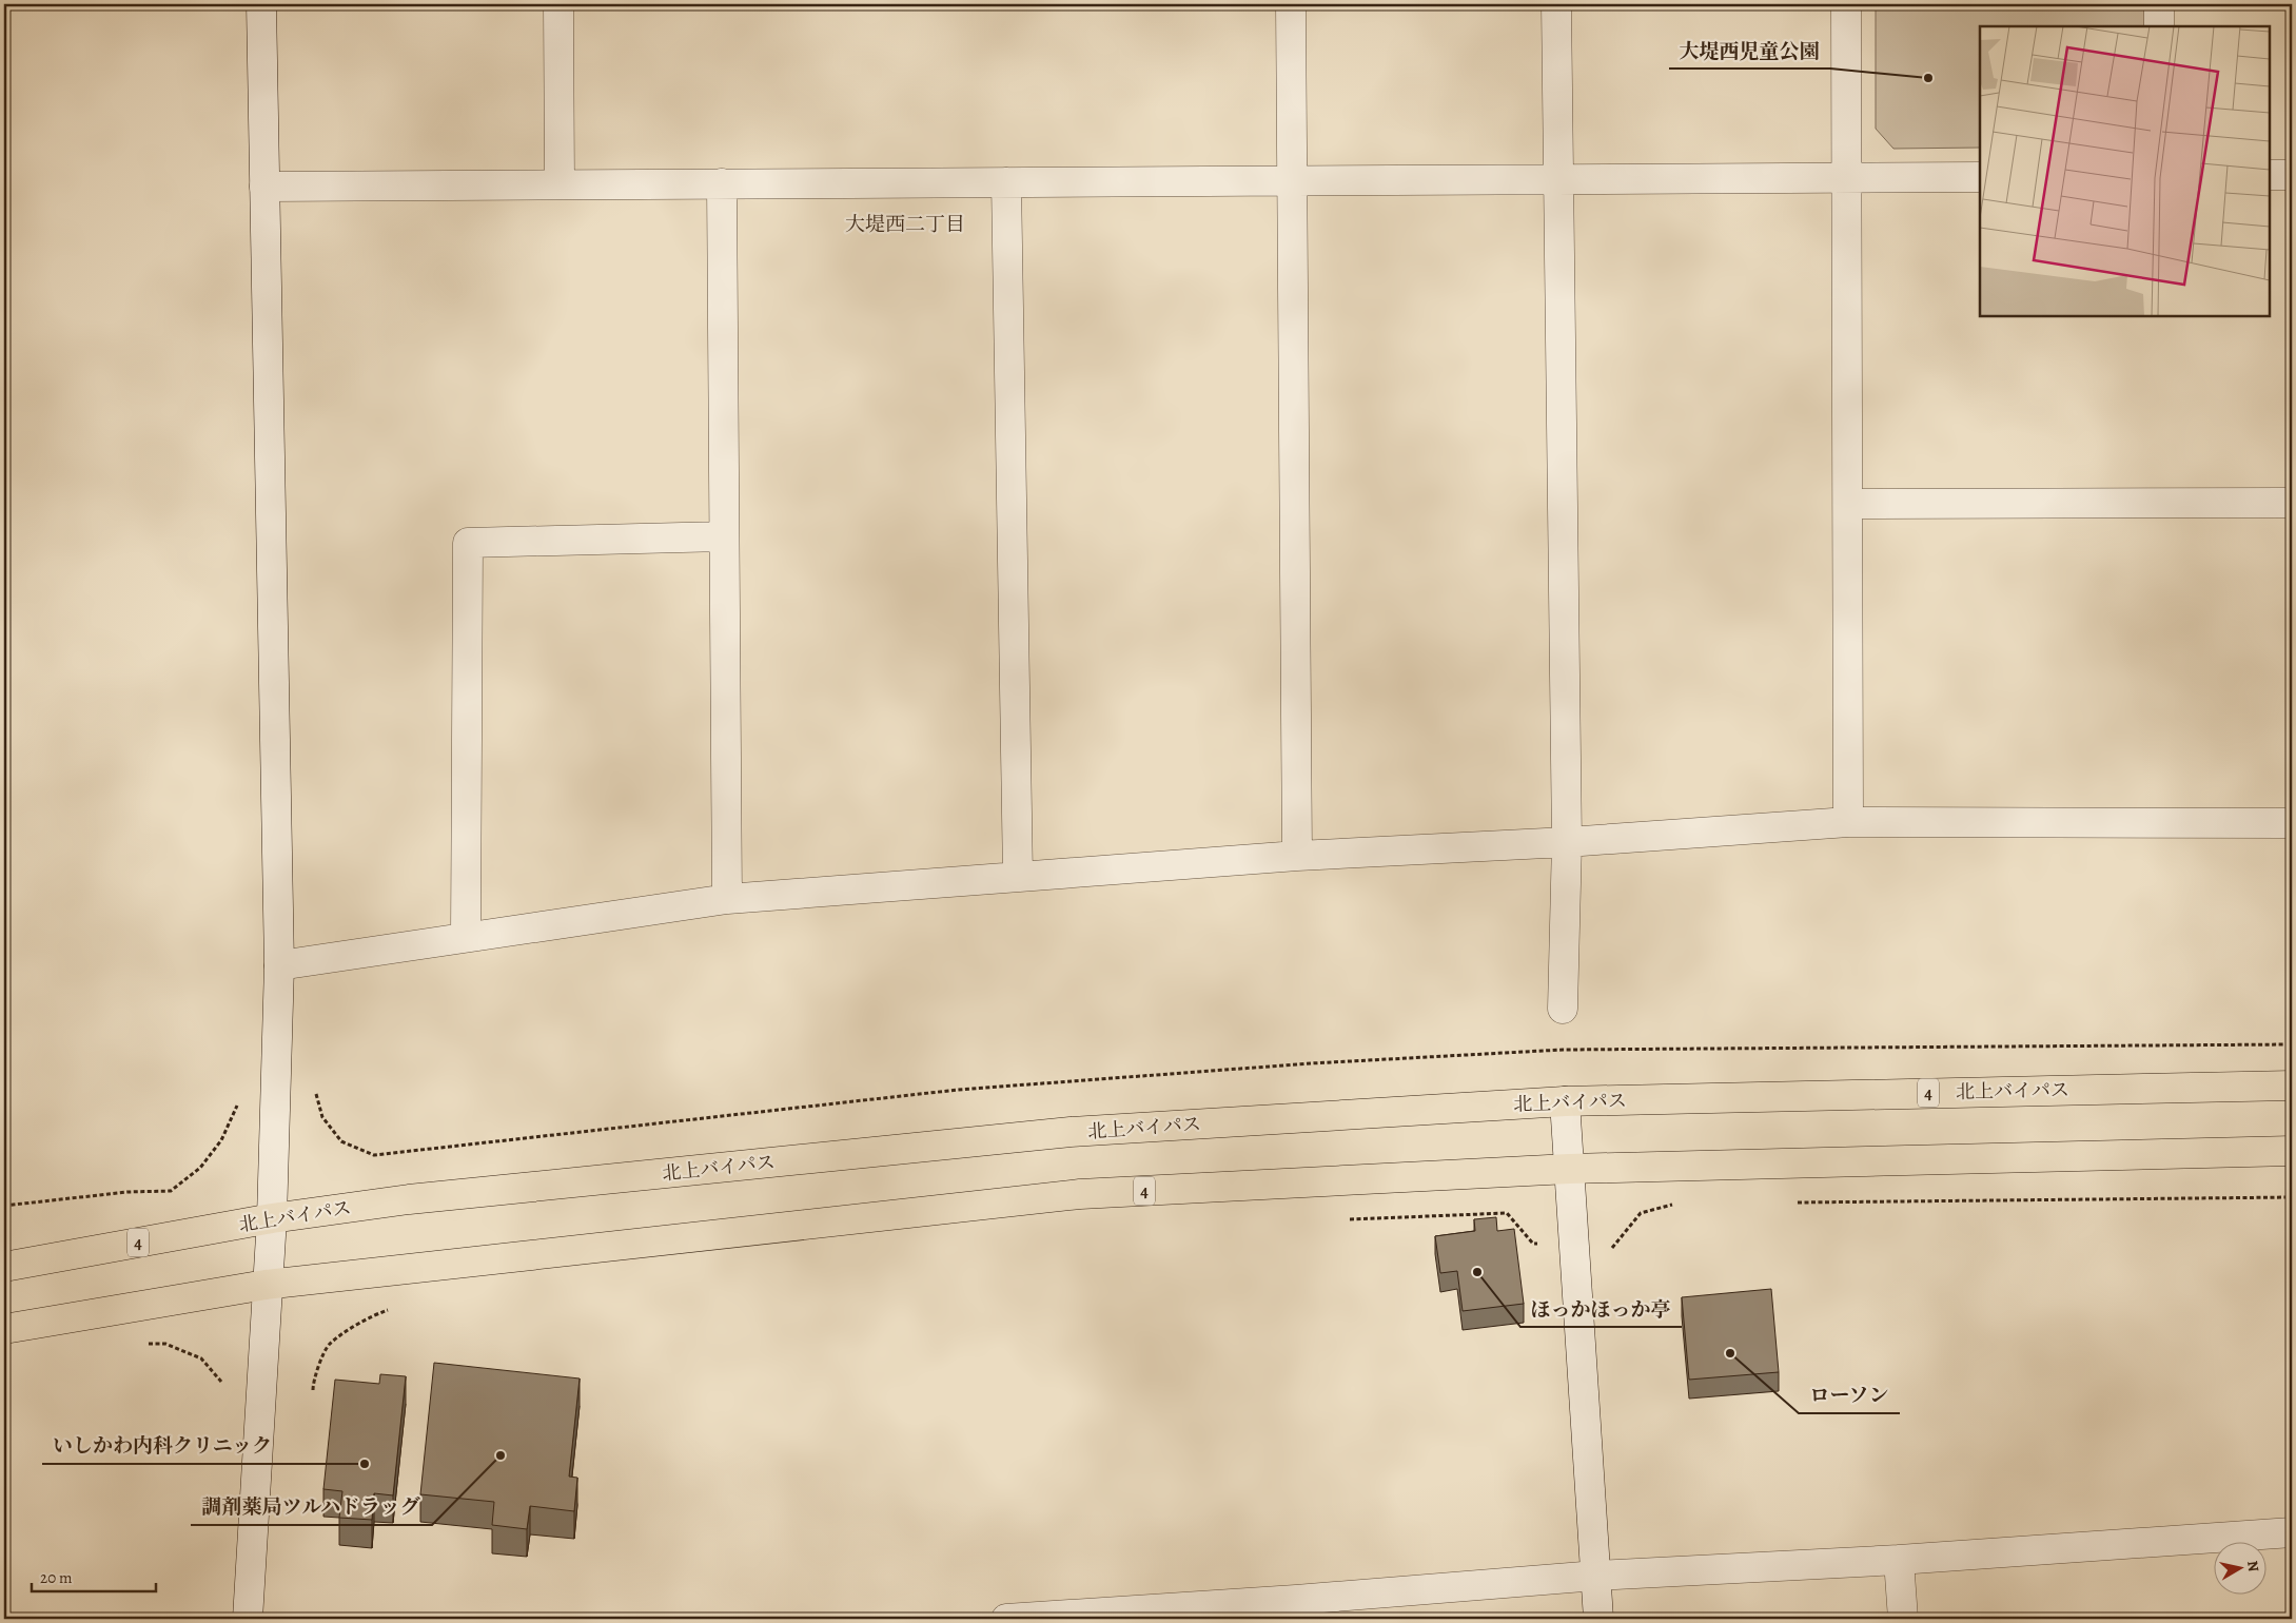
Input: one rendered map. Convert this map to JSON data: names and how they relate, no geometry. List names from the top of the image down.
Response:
{
  "streets": {
    "highway": ["北上バイパス", "4"]
  },
  "districts": ["大堤西二丁目"],
  "places": [
    "大堤西児童公園",
    "ほっかほっか亭",
    "ローソン",
    "調剤薬局ツルハドラッグ",
    "いしかわ内科クリニック"
  ],
  "scale_bar": "20 m",
  "north": "right"
}
